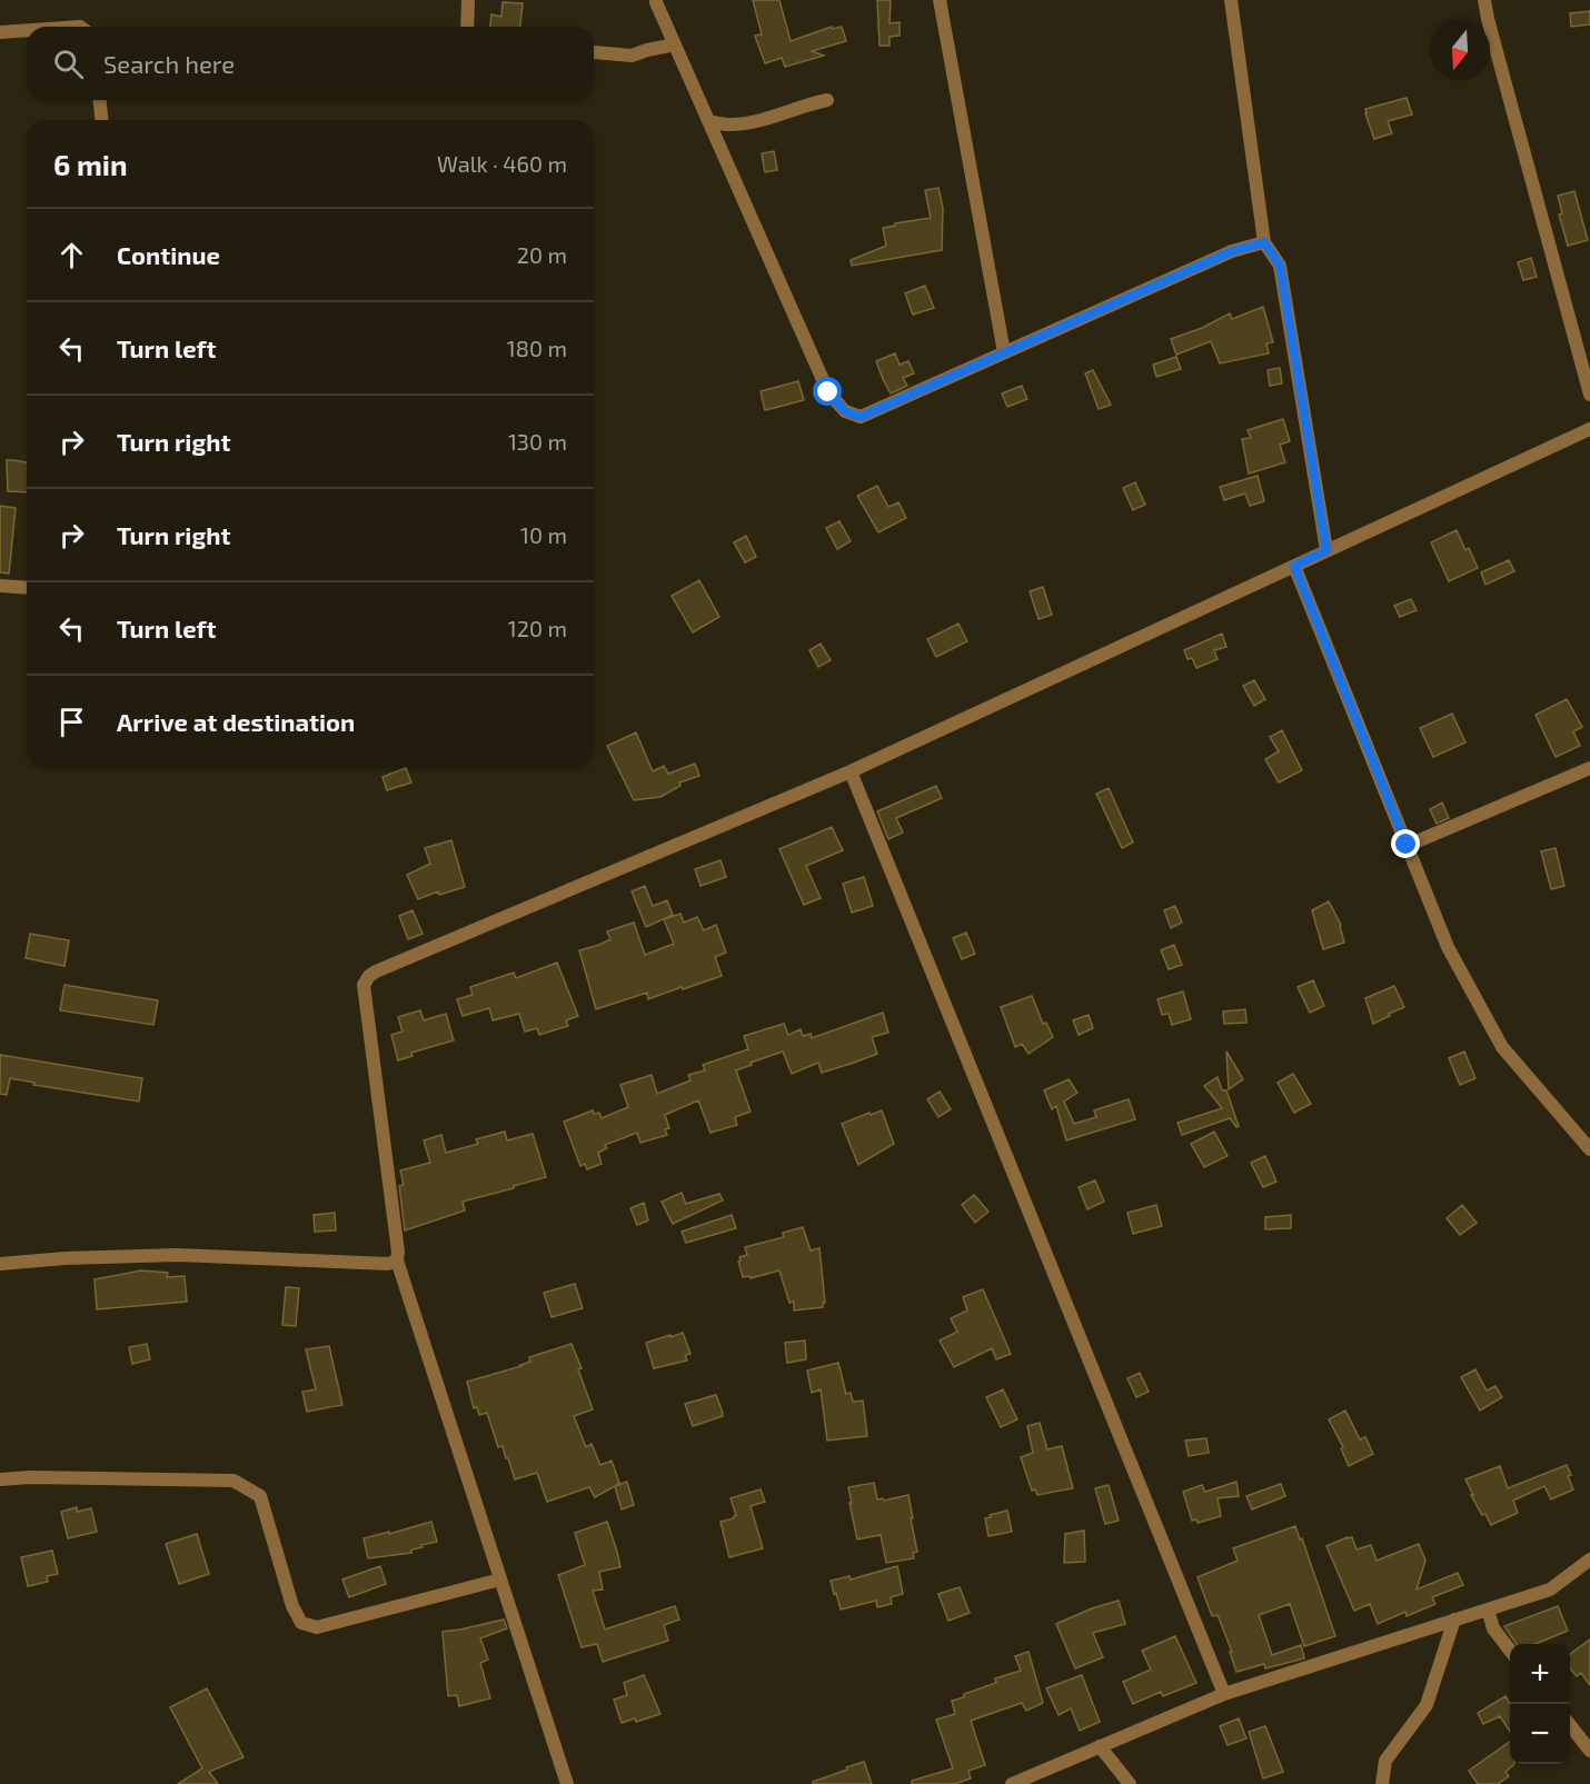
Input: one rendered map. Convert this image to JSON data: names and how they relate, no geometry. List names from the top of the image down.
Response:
{
  "north": "bottom",
  "page": {
    "search": "Search here",
    "heading": ["6 min", "Walk · 460 m"],
    "list": [
      ["Continue", "20 m"],
      ["Turn left", "180 m"],
      ["Turn right", "130 m"],
      ["Turn right", "10 m"],
      ["Turn left", "120 m"],
      "Arrive at destination"
    ],
    "map_buttons": ["+", "−"]
  }
}
